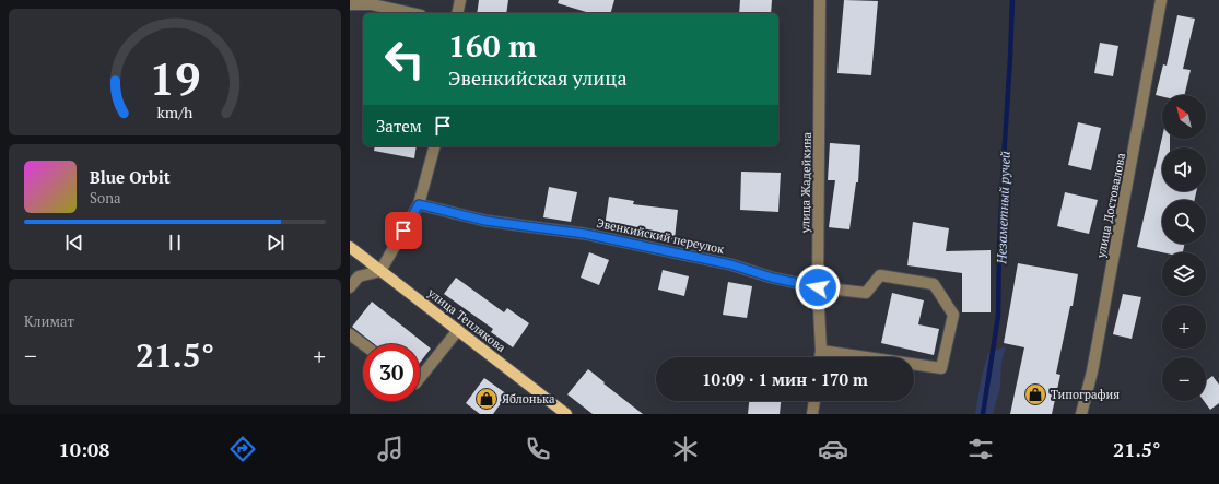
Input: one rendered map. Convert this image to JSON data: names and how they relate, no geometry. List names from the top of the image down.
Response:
{
  "streets": {
    "main road": ["улица Теплякова"],
    "street": ["улица Жадейкина", "улица Достовалова", "Эвенкийский переулок"]
  },
  "crossings": [
    ["улица Жадейкина", "Эвенкийский переулок"]
  ],
  "water": ["Незаметный ручей"],
  "places": {
    "shop": ["Типография", "Яблонька"]
  },
  "north": "top left",
  "page": {
    "turn": ["160 m", "Эвенкийская улица"],
    "map_buttons": ["+", "−"],
    "then": "Затем",
    "song": ["Blue Orbit", "Sona"],
    "tile": "Климат",
    "heat": ["−", "21.5°", "+"],
    "limit": "30",
    "trip": "10:09 · 1 мин · 170 m",
    "tabs": ["10:08", "21.5°"],
    "gauge": ["19", "km/h"]
  }
}
